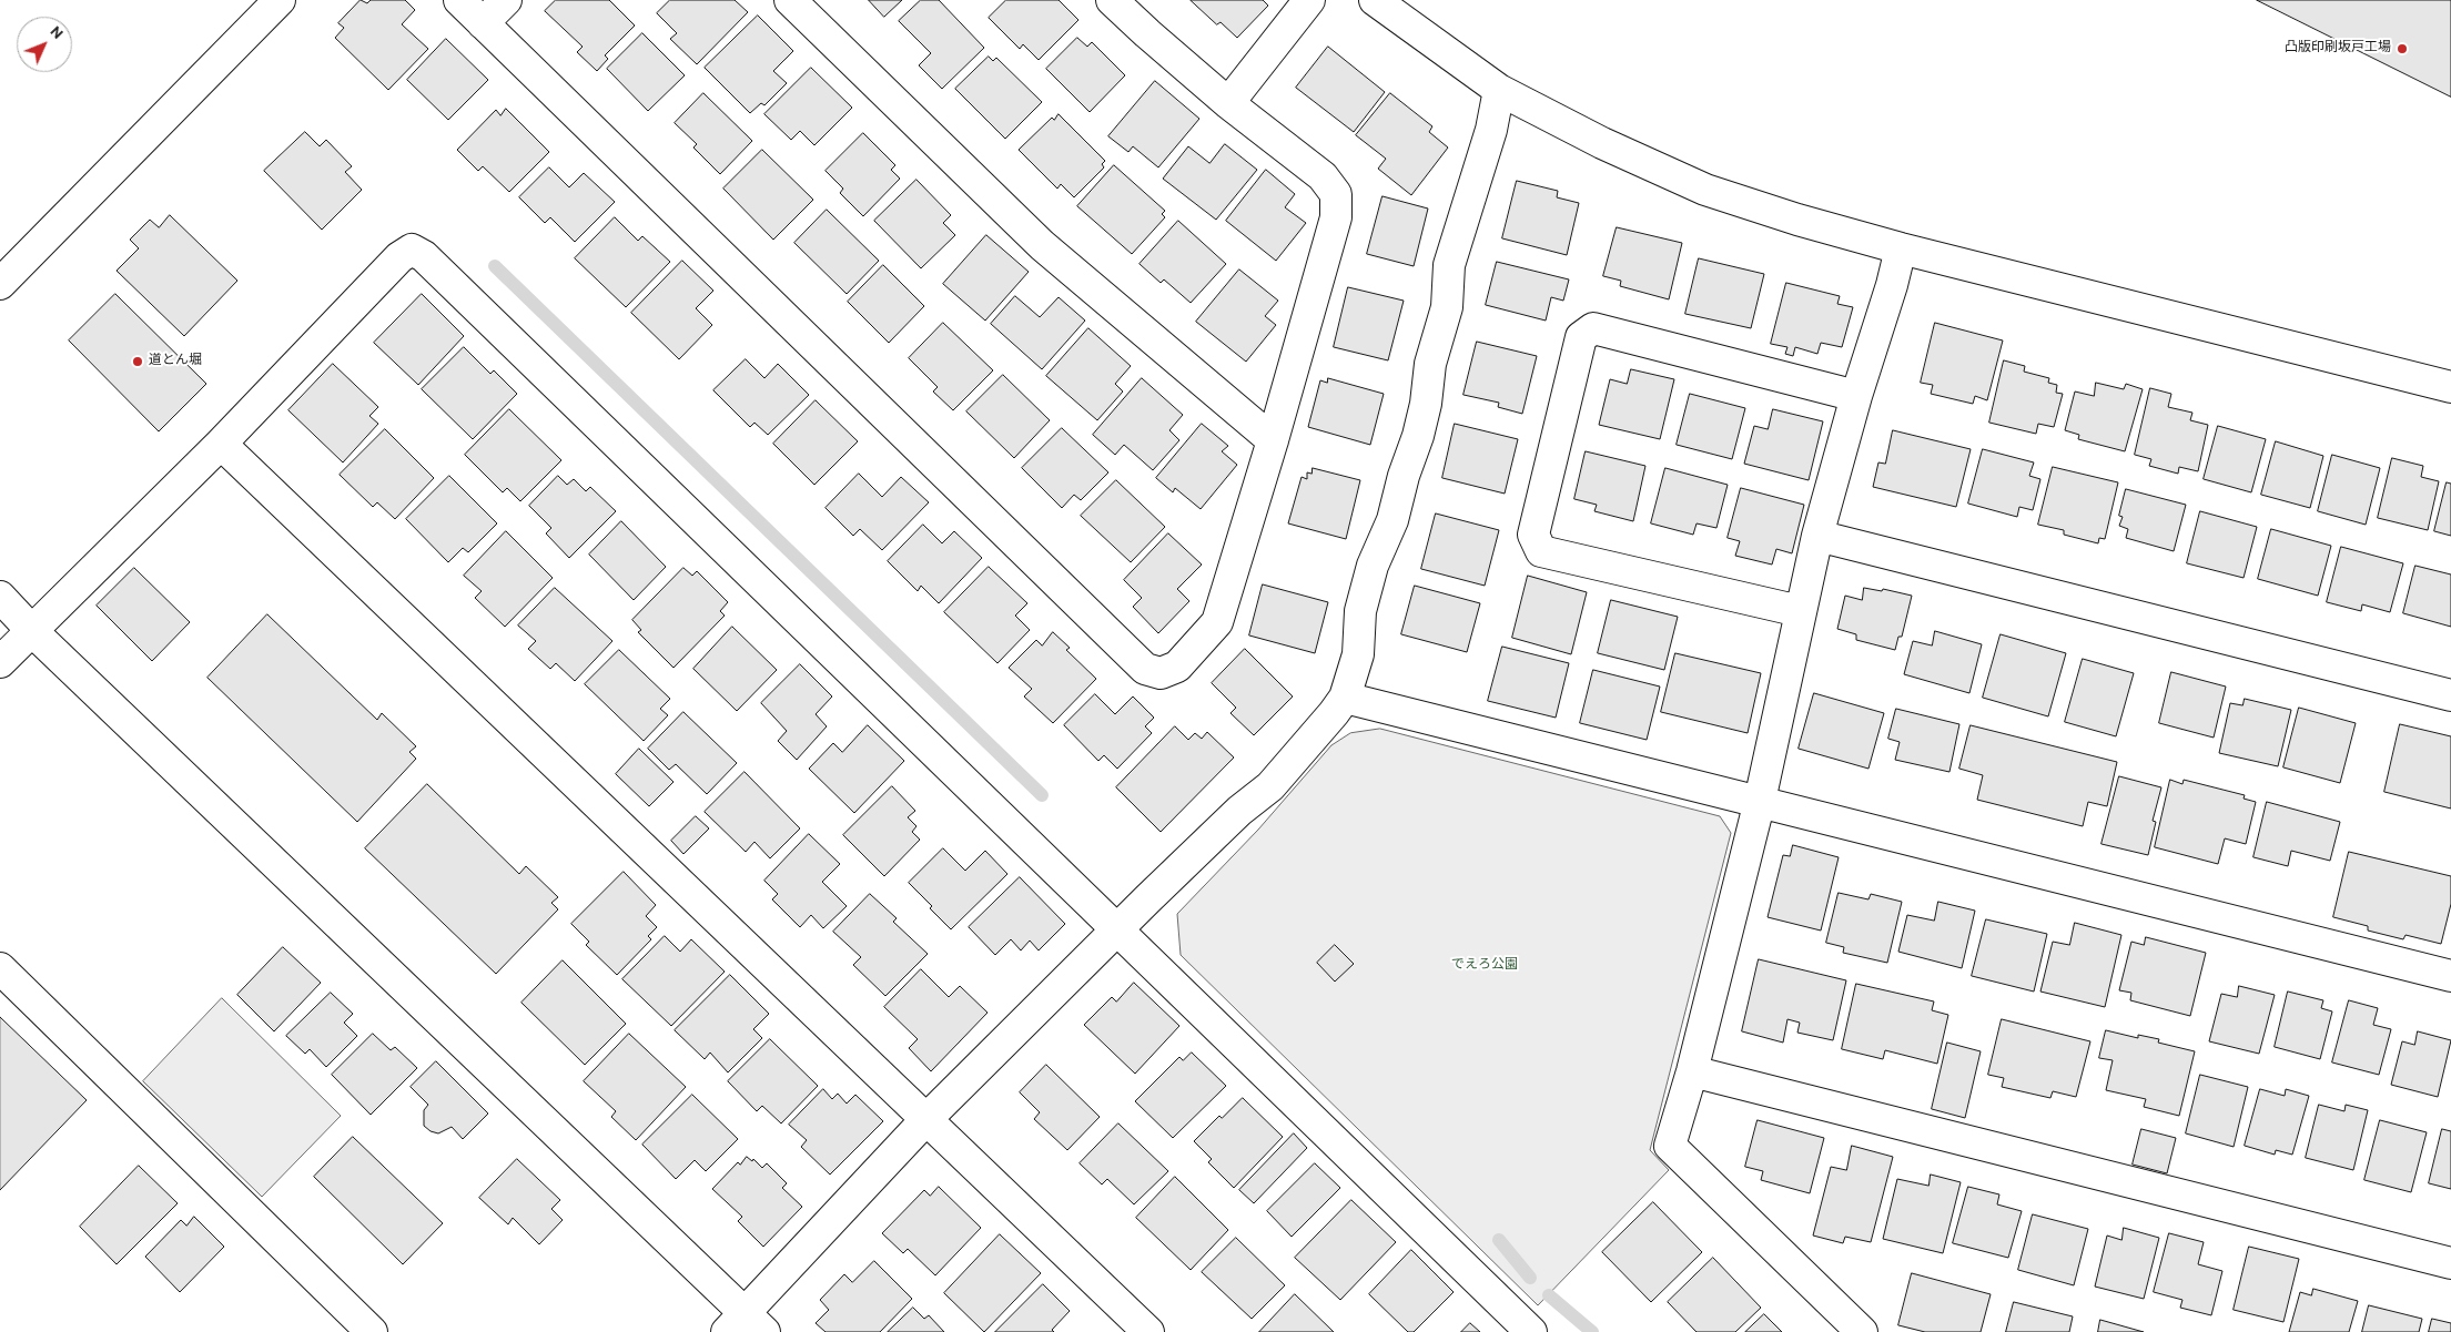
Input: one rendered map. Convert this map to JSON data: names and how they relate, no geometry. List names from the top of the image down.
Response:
{
  "parks": ["でえろ公園"],
  "places": ["凸版印刷坂戸工場", "道とん堀"],
  "north": "top right"
}
